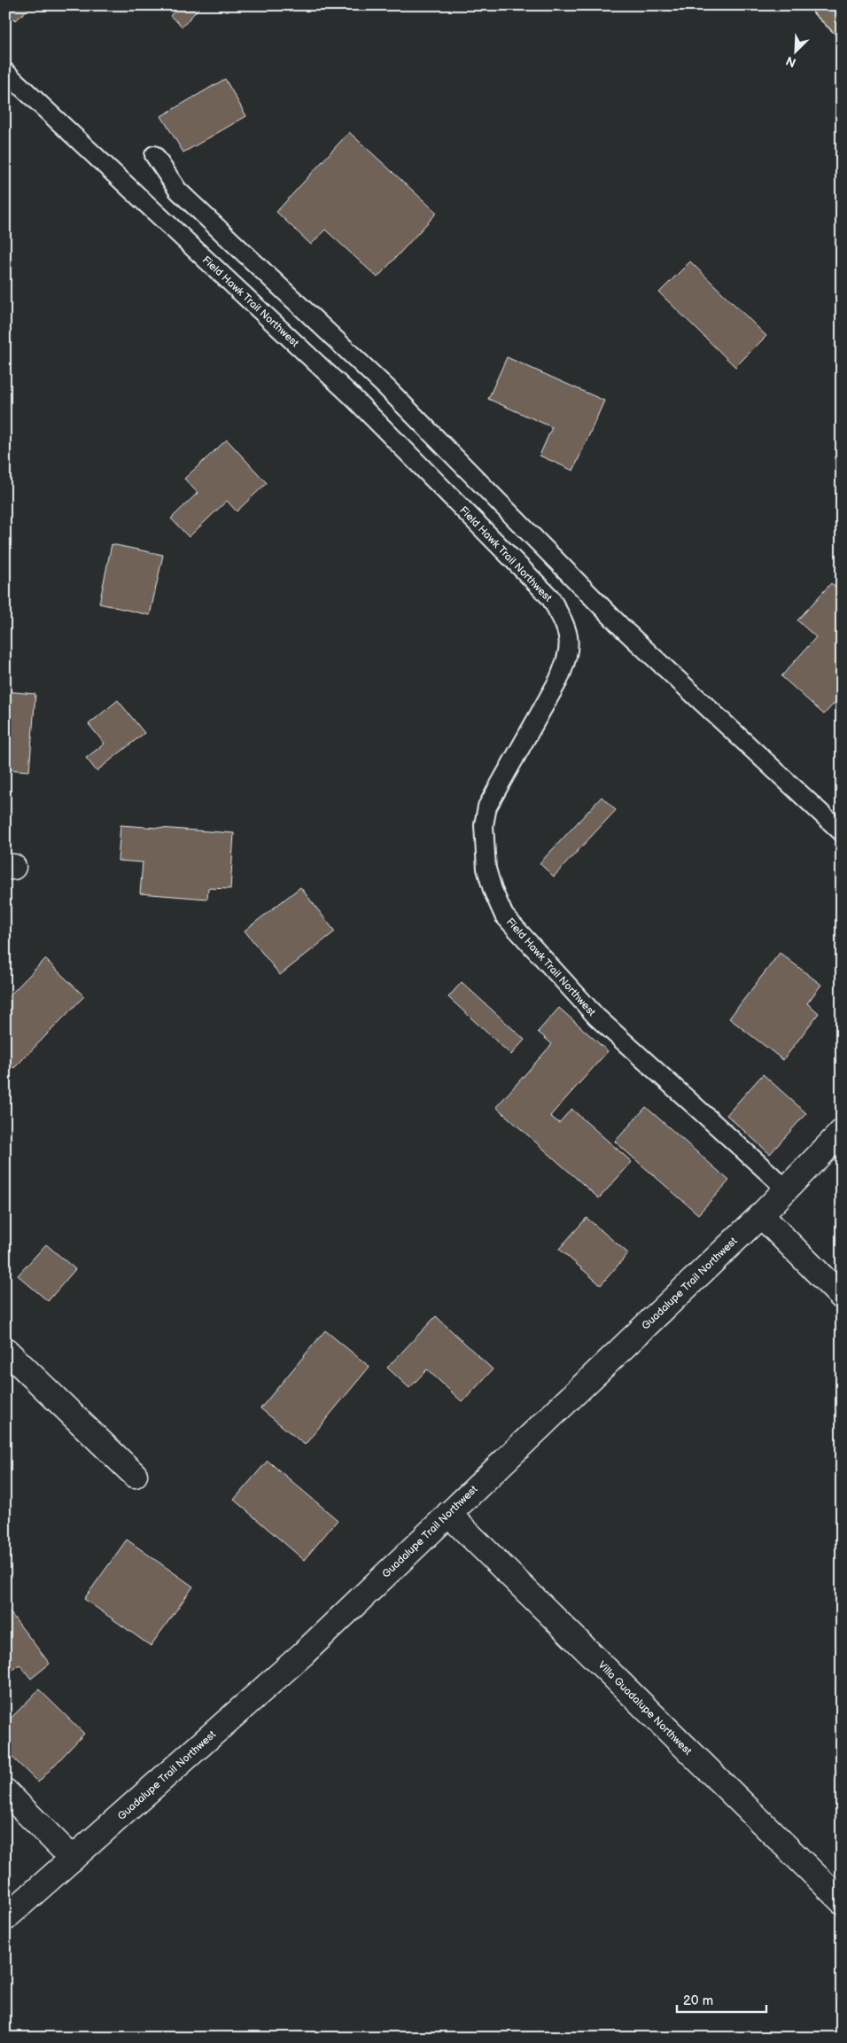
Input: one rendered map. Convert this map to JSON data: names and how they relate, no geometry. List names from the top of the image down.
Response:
{
  "streets": {
    "street": ["Guadalupe Trail Northwest", "Villa Guadalupe Northwest"],
    "lane": ["Field Hawk Trail Northwest"]
  },
  "crossings": [
    ["Field Hawk Trail Northwest", "Guadalupe Trail Northwest"],
    ["Guadalupe Trail Northwest", "Villa Guadalupe Northwest"]
  ],
  "scale_bar": "20 m",
  "north": "bottom left"
}
